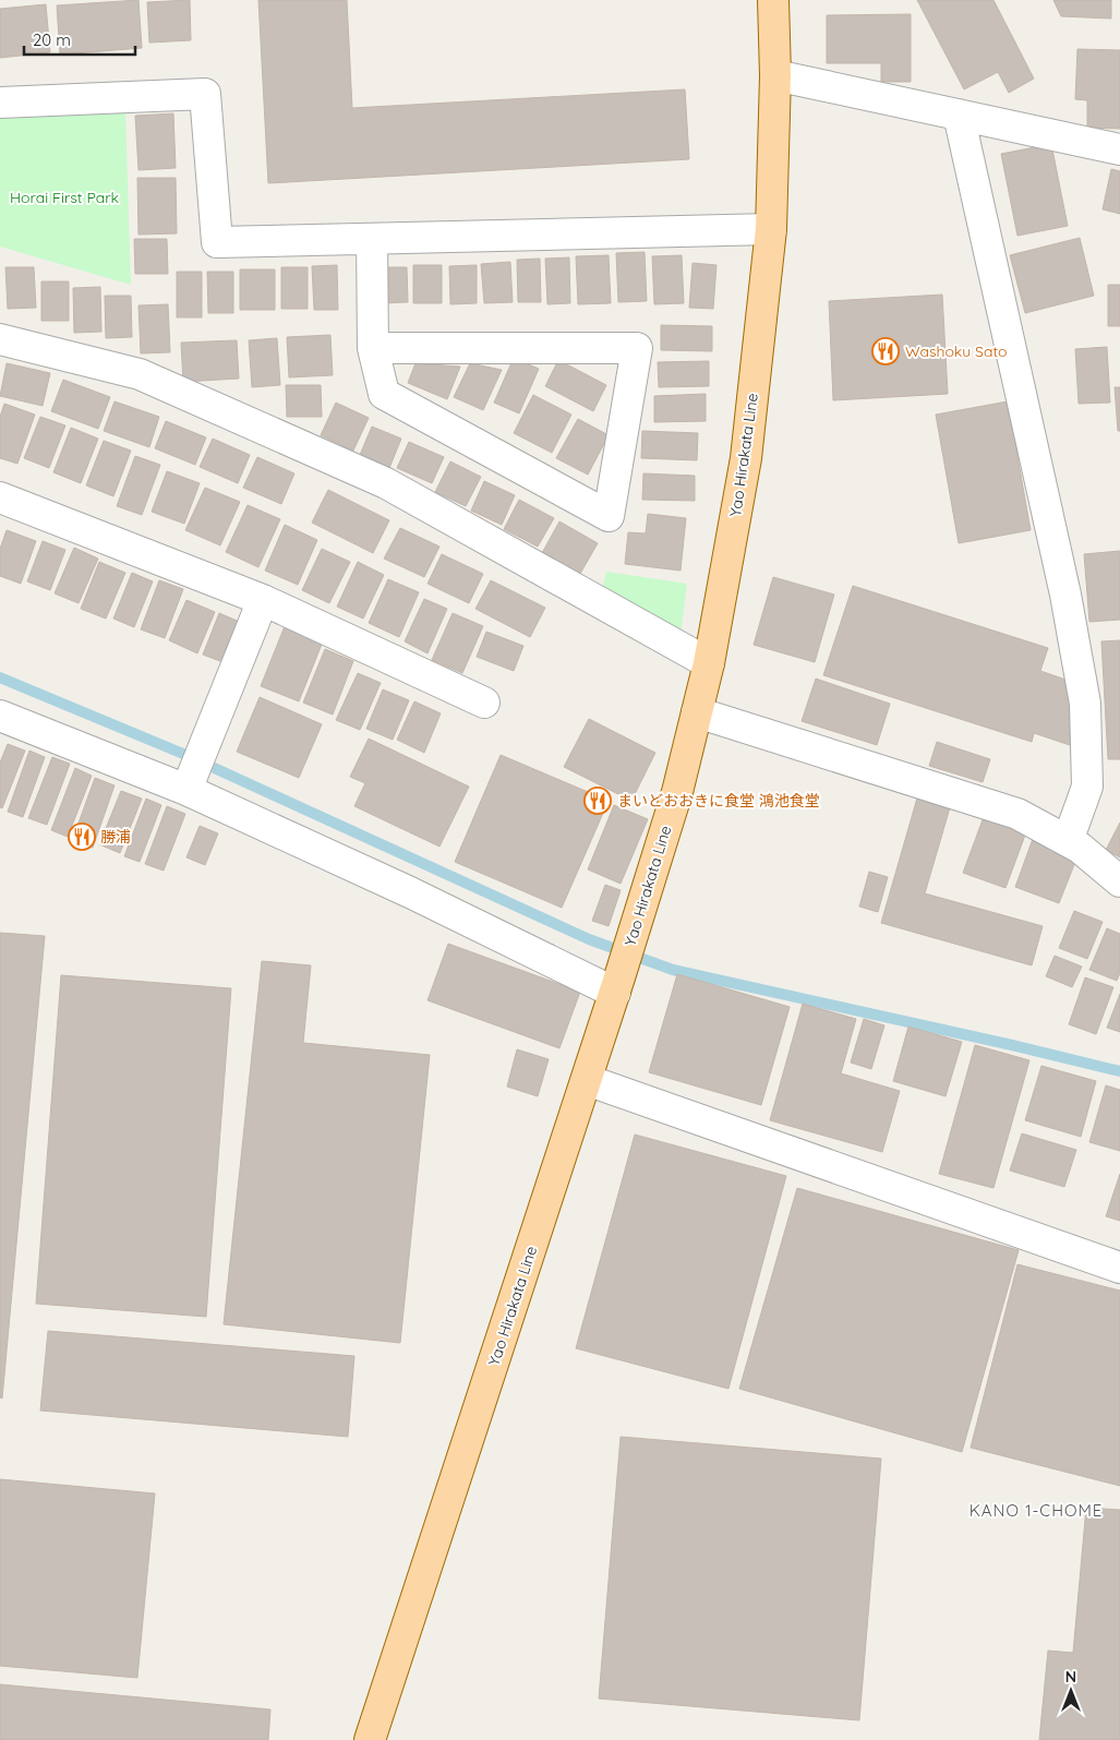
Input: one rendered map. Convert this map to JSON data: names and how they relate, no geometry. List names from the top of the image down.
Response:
{
  "streets": {
    "main road": ["Yao Hirakata Line"]
  },
  "districts": ["KANO 1-CHOME"],
  "parks": ["Horai First Park"],
  "places": {
    "restaurant": ["Washoku Sato", "まいどおおきに食堂 鴻池食堂", "勝浦"]
  },
  "scale_bar": "20 m",
  "north": "top"
}
